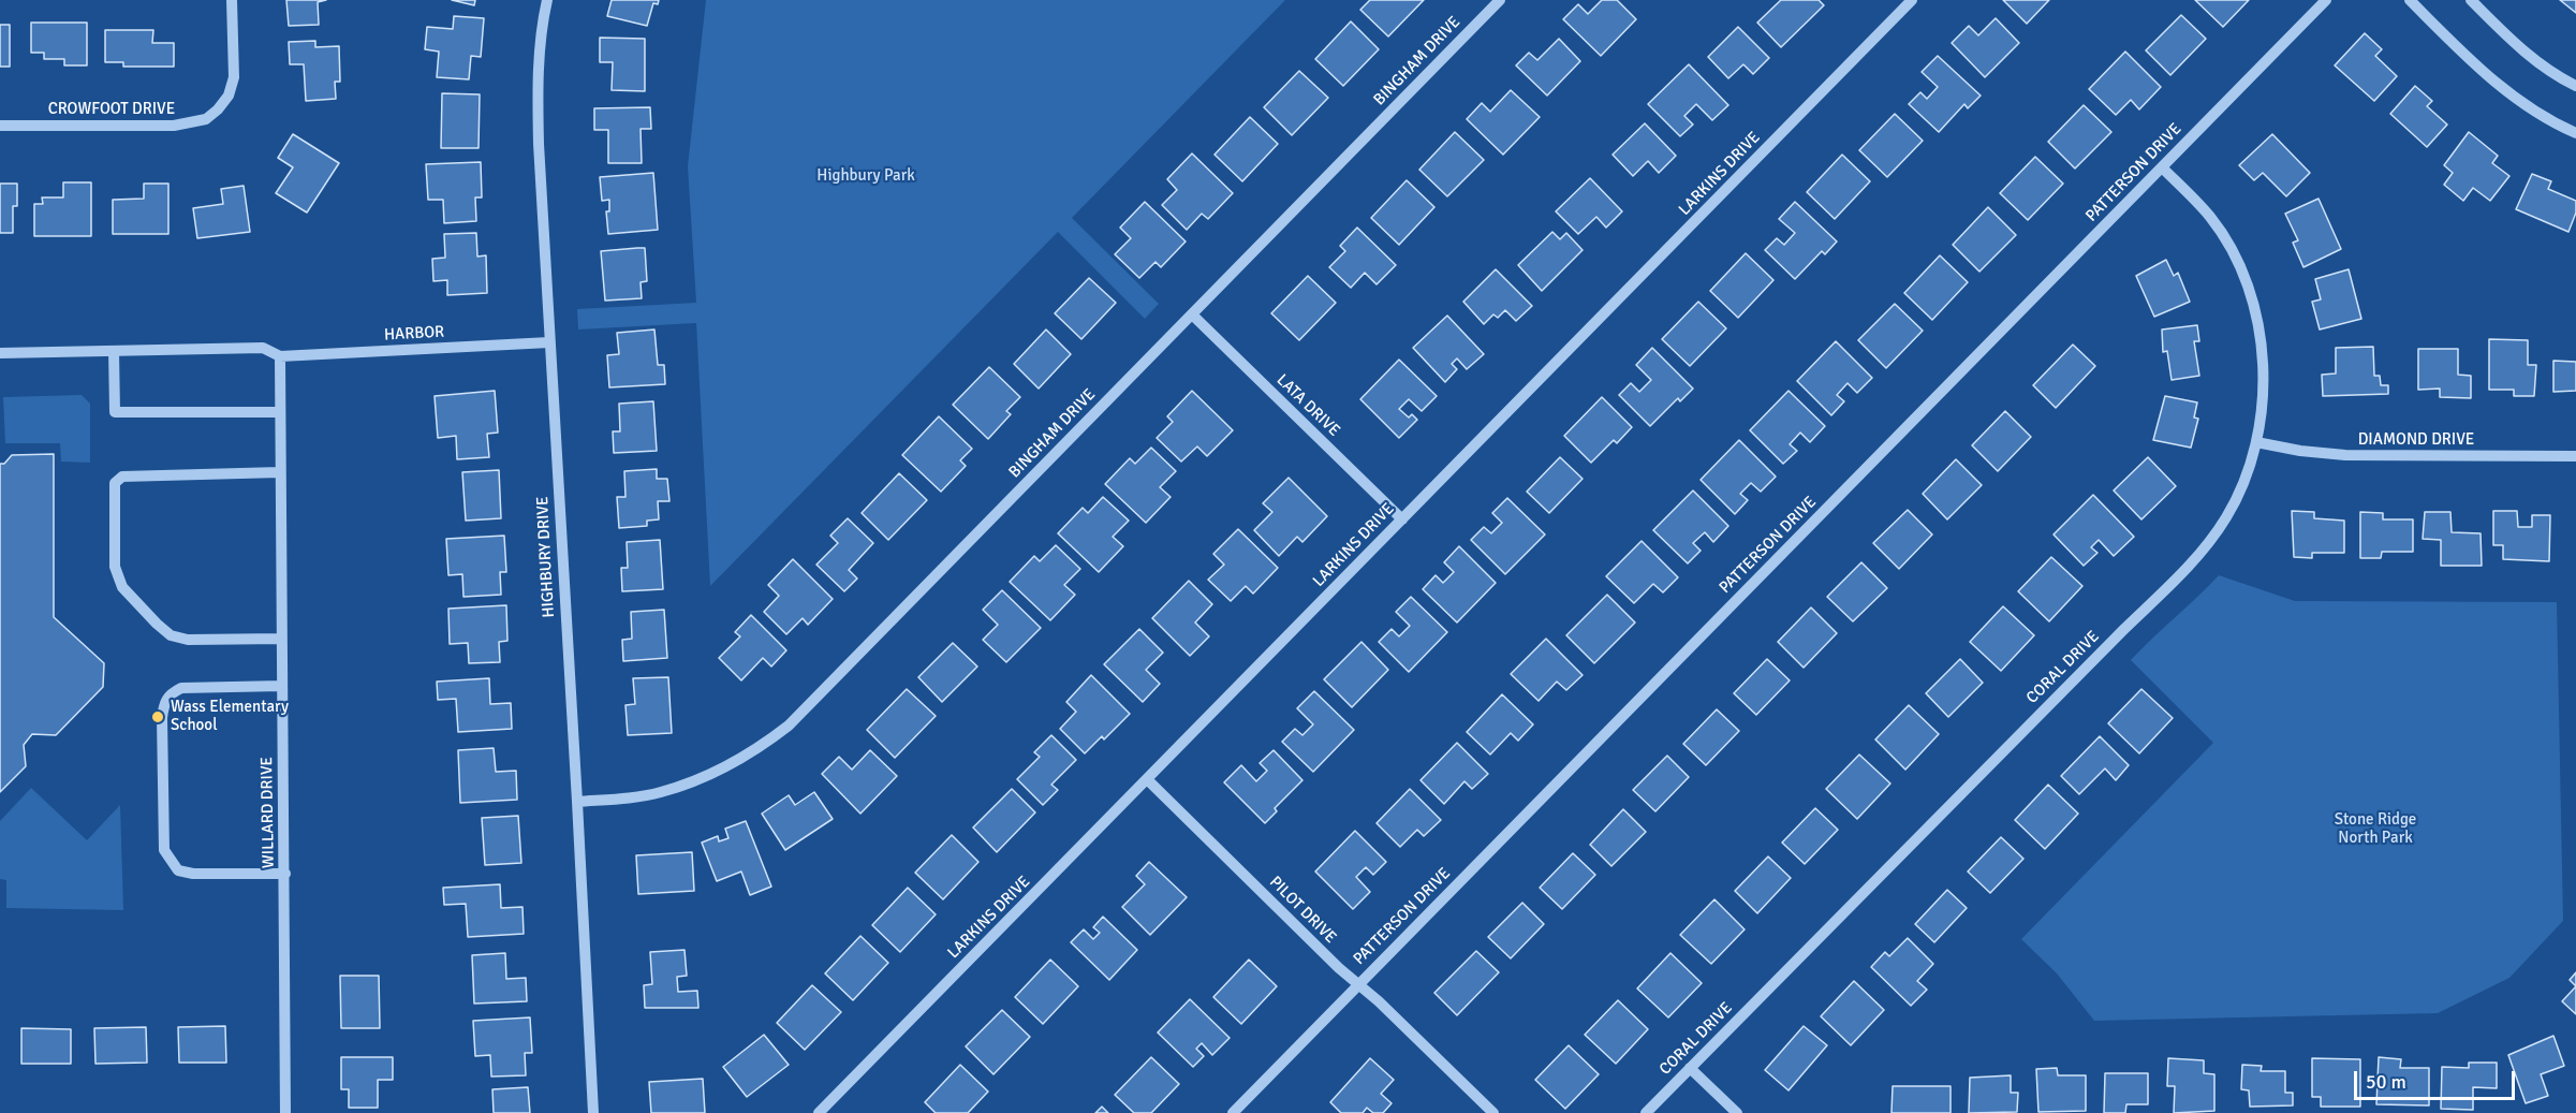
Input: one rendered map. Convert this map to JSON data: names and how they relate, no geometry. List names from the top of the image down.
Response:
{
  "streets": {
    "street": [
      "BINGHAM DRIVE",
      "CROWFOOT DRIVE",
      "PATTERSON DRIVE",
      "LARKINS DRIVE",
      "HARBOR",
      "LATA DRIVE",
      "DIAMOND DRIVE",
      "HIGHBURY DRIVE",
      "CORAL DRIVE",
      "WILLARD DRIVE",
      "PILOT DRIVE"
    ]
  },
  "crossings": [
    ["BINGHAM DRIVE", "LATA DRIVE"],
    ["BINGHAM DRIVE", "HIGHBURY DRIVE"],
    ["PATTERSON DRIVE", "CORAL DRIVE"],
    ["PATTERSON DRIVE", "PILOT DRIVE"],
    ["LARKINS DRIVE", "LATA DRIVE"],
    ["LARKINS DRIVE", "PILOT DRIVE"],
    ["HARBOR", "HIGHBURY DRIVE"],
    ["HARBOR", "WILLARD DRIVE"],
    ["DIAMOND DRIVE", "CORAL DRIVE"]
  ],
  "parks": ["Highbury Park", "Stone Ridge North Park"],
  "places": ["Wass Elementary School"],
  "scale_bar": "50 m"
}
